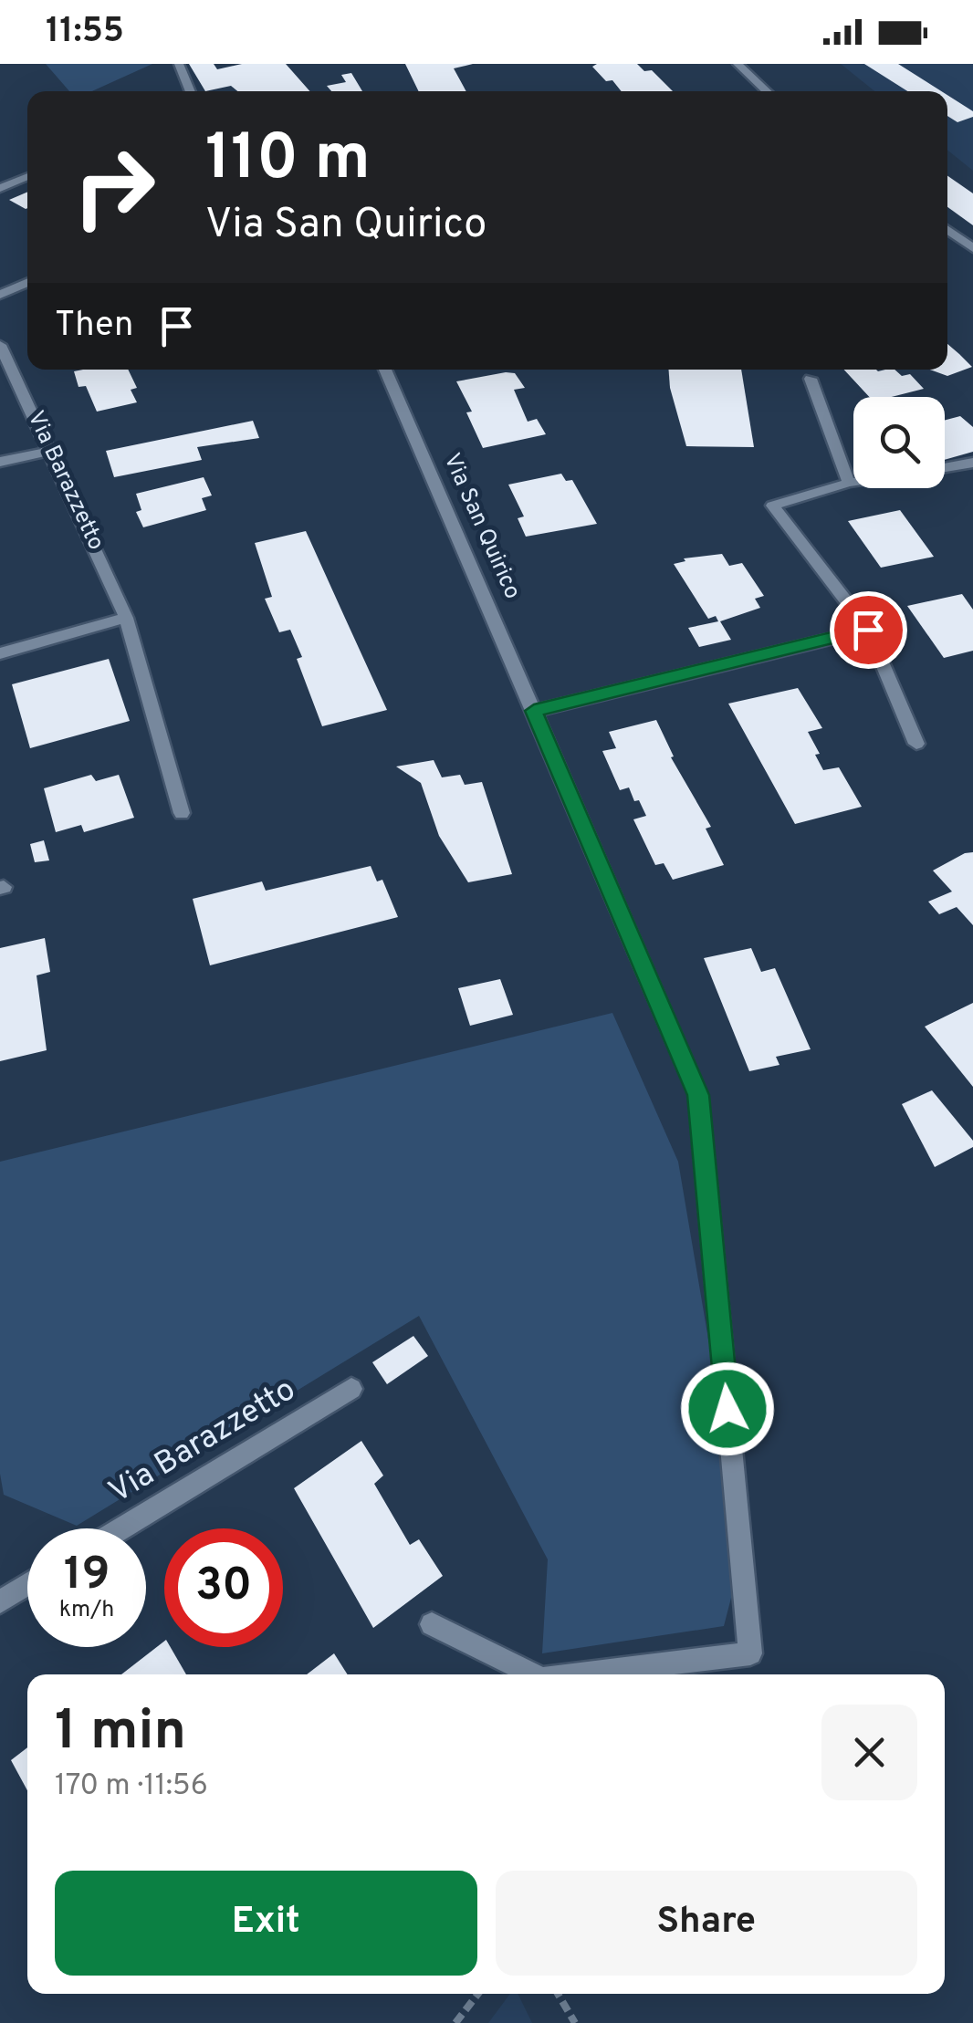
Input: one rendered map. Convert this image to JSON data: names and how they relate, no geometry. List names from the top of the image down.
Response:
{
  "streets": {
    "street": ["Via Barazzetto", "Via San Quirico"]
  },
  "page": {
    "status": "11:55",
    "turn": ["110 m", "Via San Quirico"],
    "then": "Then",
    "speed": "19 km/h",
    "limit": "30",
    "heading": ["1 min", "170 m · 11:56"],
    "buttons": ["Exit", "Share"]
  }
}
